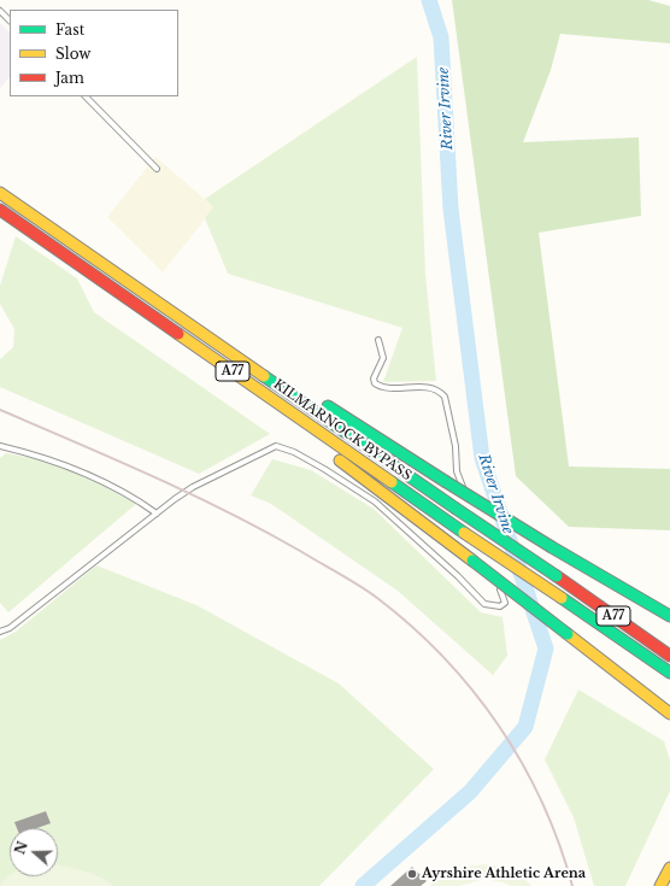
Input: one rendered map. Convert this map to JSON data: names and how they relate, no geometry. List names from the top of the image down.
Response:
{
  "streets": {
    "main road": ["A77", "KILMARNOCK BYPASS"]
  },
  "crossings": [
    ["A77", "KILMARNOCK BYPASS"]
  ],
  "water": ["River Irvine"],
  "places": ["Ayrshire Athletic Arena"],
  "legend": ["Fast", "Slow", "Jam"],
  "north": "left"
}
